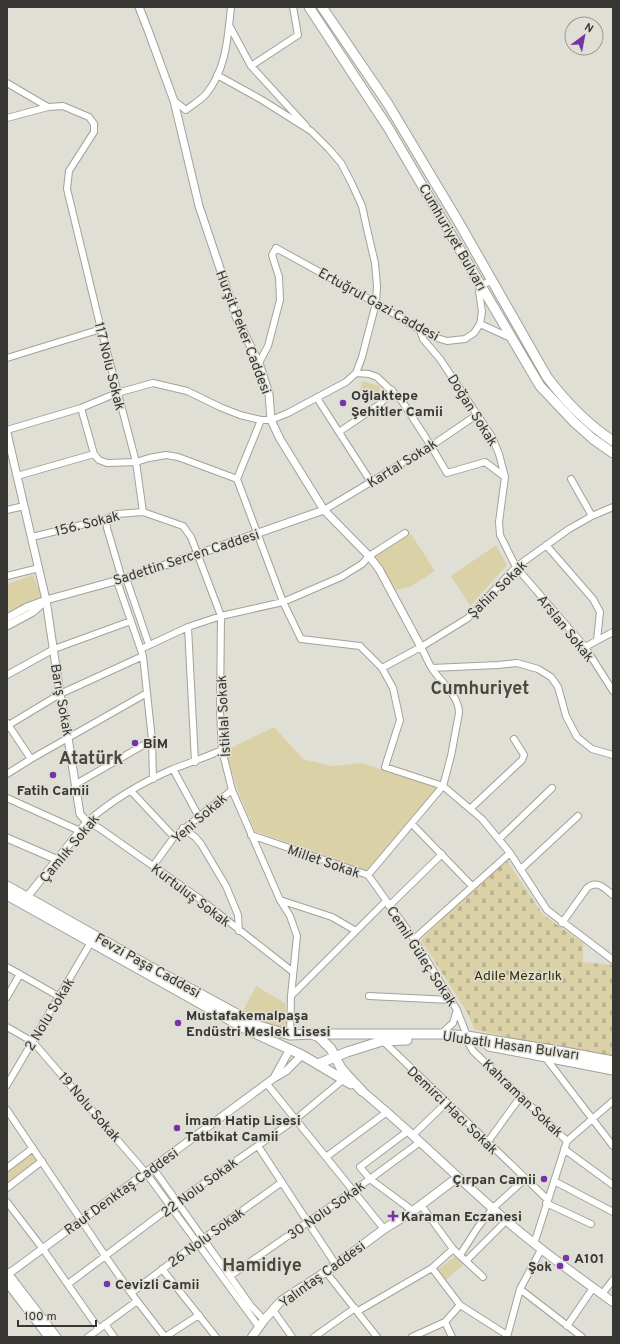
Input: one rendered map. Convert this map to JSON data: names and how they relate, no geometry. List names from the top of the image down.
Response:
{
  "streets": {
    "main road": [
      "Cumhuriyet Bulvarı",
      "Fevzi Paşa Caddesi",
      "Ulubatlı Hasan Bulvarı",
      "Yalıntaş Caddesi"
    ],
    "street": [
      "Ertuğrul Gazi Caddesi",
      "Hurşit Peker Caddesi",
      "117 Nolu Sokak",
      "Doğan Sokak",
      "Kartal Sokak",
      "156. Sokak",
      "Sadettin Sercen Caddesi",
      "Şahin Sokak",
      "Arslan Sokak",
      "Barış Sokak",
      "İstiklal Sokak",
      "Yeni Sokak",
      "Çamlık Sokak",
      "Millet Sokak",
      "Kurtuluş Sokak",
      "Cemil Güleç Sokak",
      "2 Nolu Sokak",
      "Kahraman Sokak",
      "19 Nolu Sokak",
      "Demirci Hacı Sokak",
      "22 Nolu Sokak",
      "Rauf Denktaş Caddesi",
      "30 Nolu Sokak",
      "26 Nolu Sokak"
    ]
  },
  "crossings": [
    ["Ertuğrul Gazi Caddesi", "Hurşit Peker Caddesi"],
    ["Ertuğrul Gazi Caddesi", "Doğan Sokak"],
    ["Hurşit Peker Caddesi", "Kartal Sokak"],
    ["Hurşit Peker Caddesi", "Sadettin Sercen Caddesi"],
    ["Hurşit Peker Caddesi", "Şahin Sokak"],
    ["117 Nolu Sokak", "156. Sokak"],
    ["Doğan Sokak", "Kartal Sokak"],
    ["Doğan Sokak", "Şahin Sokak"],
    ["Doğan Sokak", "Arslan Sokak"],
    ["Kartal Sokak", "Sadettin Sercen Caddesi"],
    ["156. Sokak", "Barış Sokak"],
    ["Sadettin Sercen Caddesi", "Barış Sokak"],
    ["Şahin Sokak", "Arslan Sokak"],
    ["Barış Sokak", "Çamlık Sokak"],
    ["Barış Sokak", "Kurtuluş Sokak"],
    ["İstiklal Sokak", "Yeni Sokak"],
    ["İstiklal Sokak", "Çamlık Sokak"],
    ["İstiklal Sokak", "Millet Sokak"],
    ["İstiklal Sokak", "Kurtuluş Sokak"],
    ["İstiklal Sokak", "Fevzi Paşa Caddesi"],
    ["Yeni Sokak", "Kurtuluş Sokak"],
    ["Çamlık Sokak", "Kurtuluş Sokak"],
    ["Çamlık Sokak", "Fevzi Paşa Caddesi"],
    ["Millet Sokak", "Cemil Güleç Sokak"],
    ["Cemil Güleç Sokak", "Ulubatlı Hasan Bulvarı"],
    ["Cemil Güleç Sokak", "Kahraman Sokak"],
    ["Fevzi Paşa Caddesi", "2 Nolu Sokak"],
    ["Fevzi Paşa Caddesi", "Ulubatlı Hasan Bulvarı"],
    ["Fevzi Paşa Caddesi", "22 Nolu Sokak"],
    ["Fevzi Paşa Caddesi", "30 Nolu Sokak"],
    ["Fevzi Paşa Caddesi", "Yalıntaş Caddesi"],
    ["2 Nolu Sokak", "19 Nolu Sokak"],
    ["Ulubatlı Hasan Bulvarı", "Kahraman Sokak"],
    ["Ulubatlı Hasan Bulvarı", "Demirci Hacı Sokak"],
    ["19 Nolu Sokak", "22 Nolu Sokak"],
    ["19 Nolu Sokak", "Rauf Denktaş Caddesi"]
  ],
  "districts": ["Cumhuriyet", "Atatürk", "Hamidiye"],
  "parks": ["Adile Mezarlık"],
  "places": {
    "other": [
      "Oğlaktepe Şehitler Camii",
      "BİM",
      "Fatih Camii",
      "Mustafakemalpaşa Endüstri Meslek Lisesi",
      "İmam Hatip Lisesi Tatbikat Camii",
      "Çırpan Camii",
      "A101",
      "Şok",
      "Cevizli Camii"
    ],
    "health": ["Karaman Eczanesi"]
  },
  "scale_bar": "100 m",
  "north": "top right"
}
